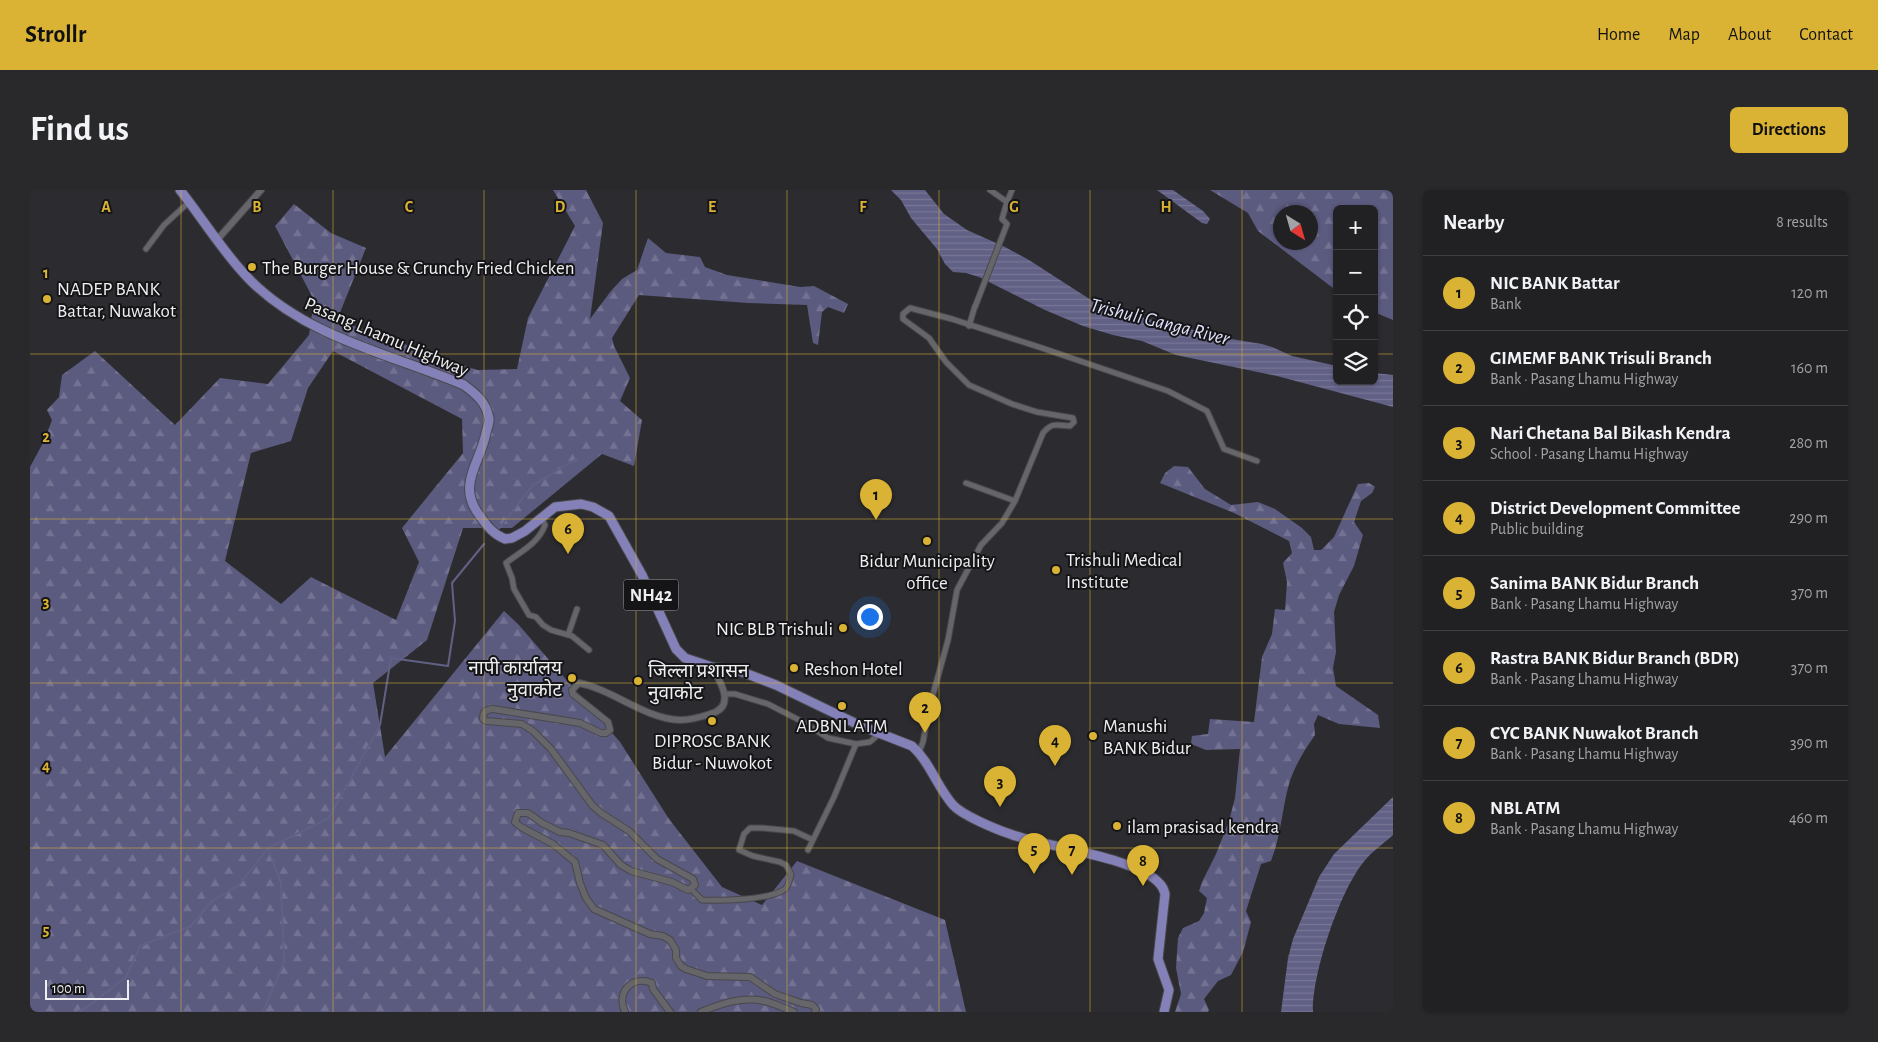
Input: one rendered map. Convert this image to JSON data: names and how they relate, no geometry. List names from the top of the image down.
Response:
{
  "streets": {
    "main road": ["Pasang Lhamu Highway", "NH42"]
  },
  "water": ["Trishuli Ganga River"],
  "places": [
    "The Burger House & Crunchy Fried Chicken",
    "NADEP BANK Battar, Nuwakot",
    "Bidur Municipality office",
    "Trishuli Medical Institute",
    "NIC BLB Trishuli",
    "Reshon Hotel",
    "नापी कार्यालय नुवाकोट",
    "जिल्ला प्रशासन नुवाकोट",
    "ADBNL ATM",
    "DIPROSC BANK Bidur - Nuwokot",
    "Manushi BANK Bidur",
    "ilam prasisad kendra"
  ],
  "scale_bar": "100 m",
  "north": "bottom right",
  "page": {
    "header": "Strollr",
    "nav": [
      "Home",
      "Map",
      "About",
      "Contact"
    ],
    "buttons": "Directions",
    "title": "Find us",
    "heading": ["Nearby", "8 results"],
    "map_buttons": ["+", "−"],
    "list": [
      {
        "mark": "1",
        "name": "NIC BANK Battar",
        "note": "Bank",
        "value": "120 m"
      },
      {
        "mark": "2",
        "name": "GIMEMF BANK Trisuli Branch",
        "note": "Bank · Pasang Lhamu Highway",
        "value": "160 m"
      },
      {
        "mark": "3",
        "name": "Nari Chetana Bal Bikash Kendra",
        "note": "School · Pasang Lhamu Highway",
        "value": "280 m"
      },
      {
        "mark": "4",
        "name": "District Development Committee",
        "note": "Public building",
        "value": "290 m"
      },
      {
        "mark": "5",
        "name": "Sanima BANK Bidur Branch",
        "note": "Bank · Pasang Lhamu Highway",
        "value": "370 m"
      },
      {
        "mark": "6",
        "name": "Rastra BANK Bidur Branch (BDR)",
        "note": "Bank · Pasang Lhamu Highway",
        "value": "370 m"
      },
      {
        "mark": "7",
        "name": "CYC BANK Nuwakot Branch",
        "note": "Bank · Pasang Lhamu Highway",
        "value": "390 m"
      },
      {
        "mark": "8",
        "name": "NBL ATM",
        "note": "Bank · Pasang Lhamu Highway",
        "value": "460 m"
      }
    ],
    "pins": [
      "1",
      "6",
      "2",
      "4",
      "3",
      "5",
      "7",
      "8"
    ],
    "scale": "100 m"
  },
  "grid": {
    "columns": [
      "A",
      "B",
      "C",
      "D",
      "E",
      "F",
      "G",
      "H"
    ],
    "rows": [
      "1",
      "2",
      "3",
      "4",
      "5"
    ]
  }
}
